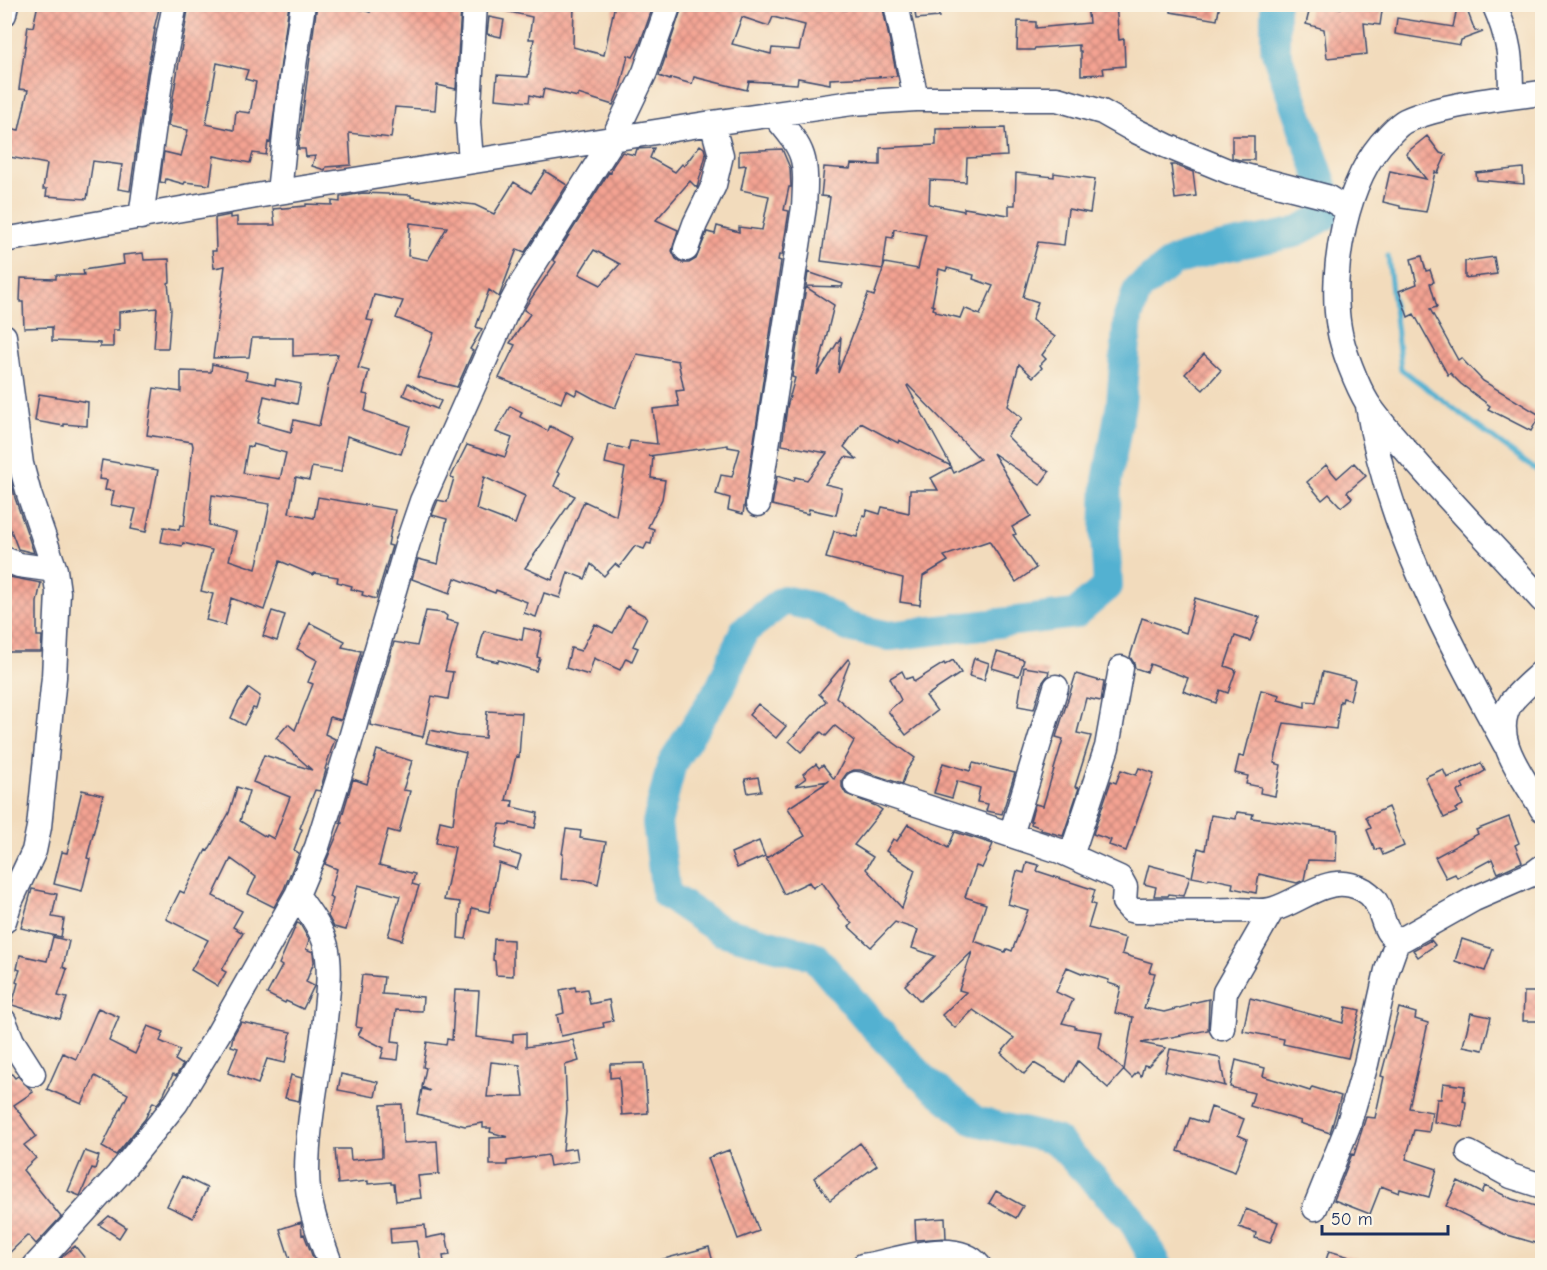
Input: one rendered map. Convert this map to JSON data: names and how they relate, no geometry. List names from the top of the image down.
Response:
{
  "scale_bar": "50 m"
}
